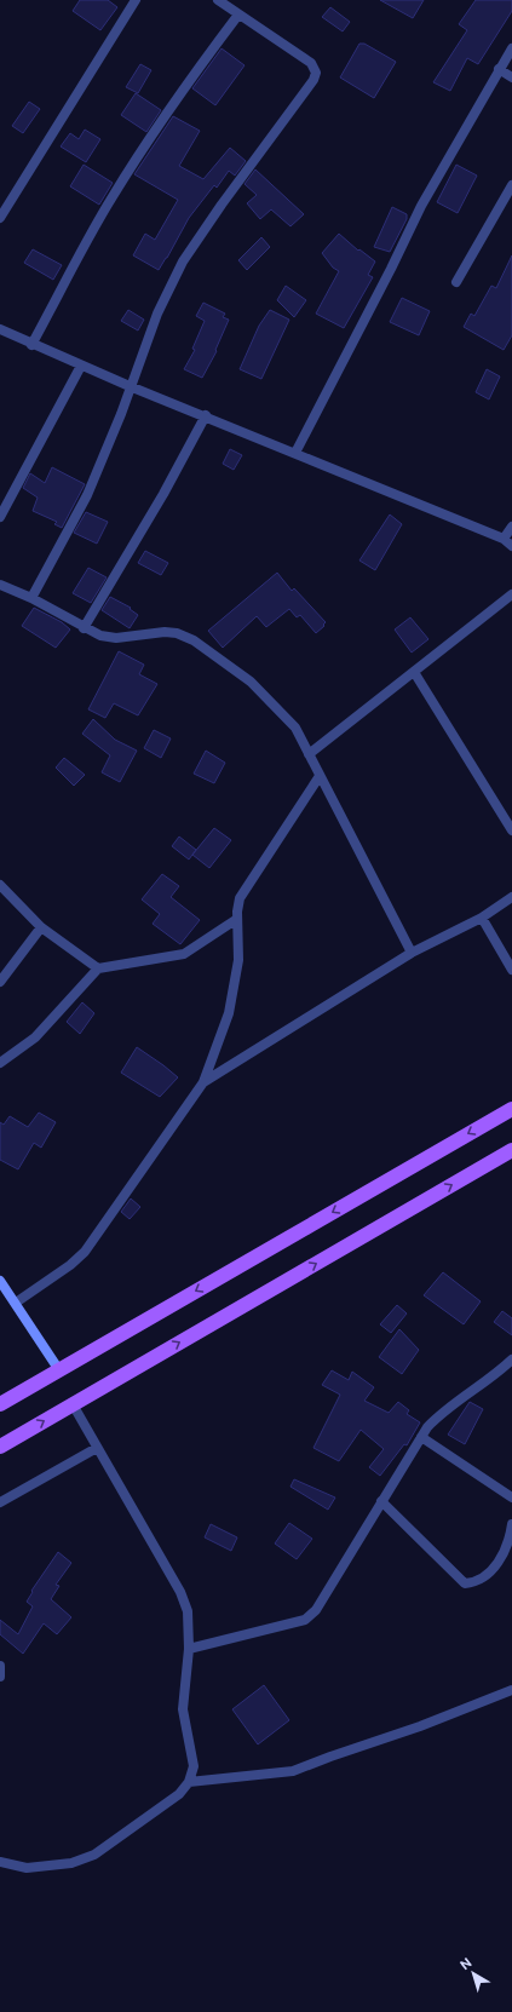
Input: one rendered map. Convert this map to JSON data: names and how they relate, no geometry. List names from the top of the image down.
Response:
{
  "north": "top left"
}
